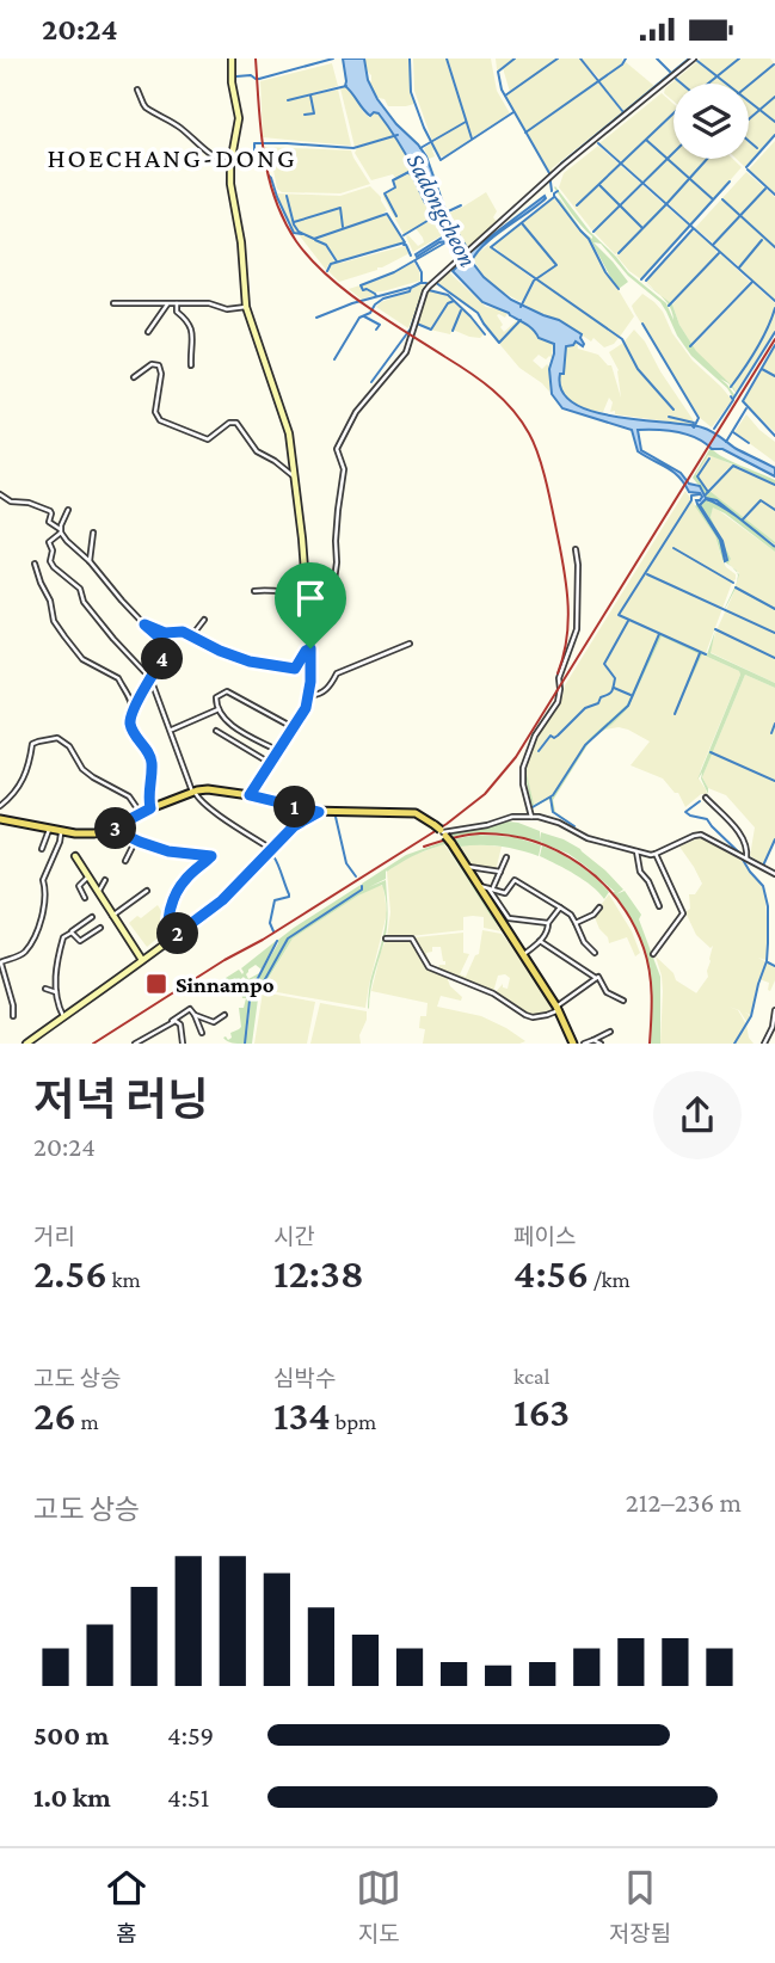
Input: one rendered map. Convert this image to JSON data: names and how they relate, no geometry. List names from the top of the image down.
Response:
{
  "districts": ["HOECHANG-DONG"],
  "water": ["Sadongcheon"],
  "places": {
    "transit": ["Sinnampo"]
  },
  "page": {
    "status": "20:24",
    "pins": [
      "4",
      "1",
      "3",
      "2"
    ],
    "heading": ["저녁 러닝", "20:24"],
    "stats": [
      ["거리", "2.56 km"],
      ["시간", "12:38"],
      ["페이스", "4:56 /km"],
      ["고도 상승", "26 m"],
      ["심박수", "134 bpm"],
      ["kcal", "163"]
    ],
    "chart": ["고도 상승", "212–236 m"],
    "list": [
      {
        "name": "500 m",
        "note": "4:59"
      },
      {
        "name": "1.0 km",
        "note": "4:51"
      }
    ],
    "tabs": ["홈", "지도", "저장됨"]
  }
}
